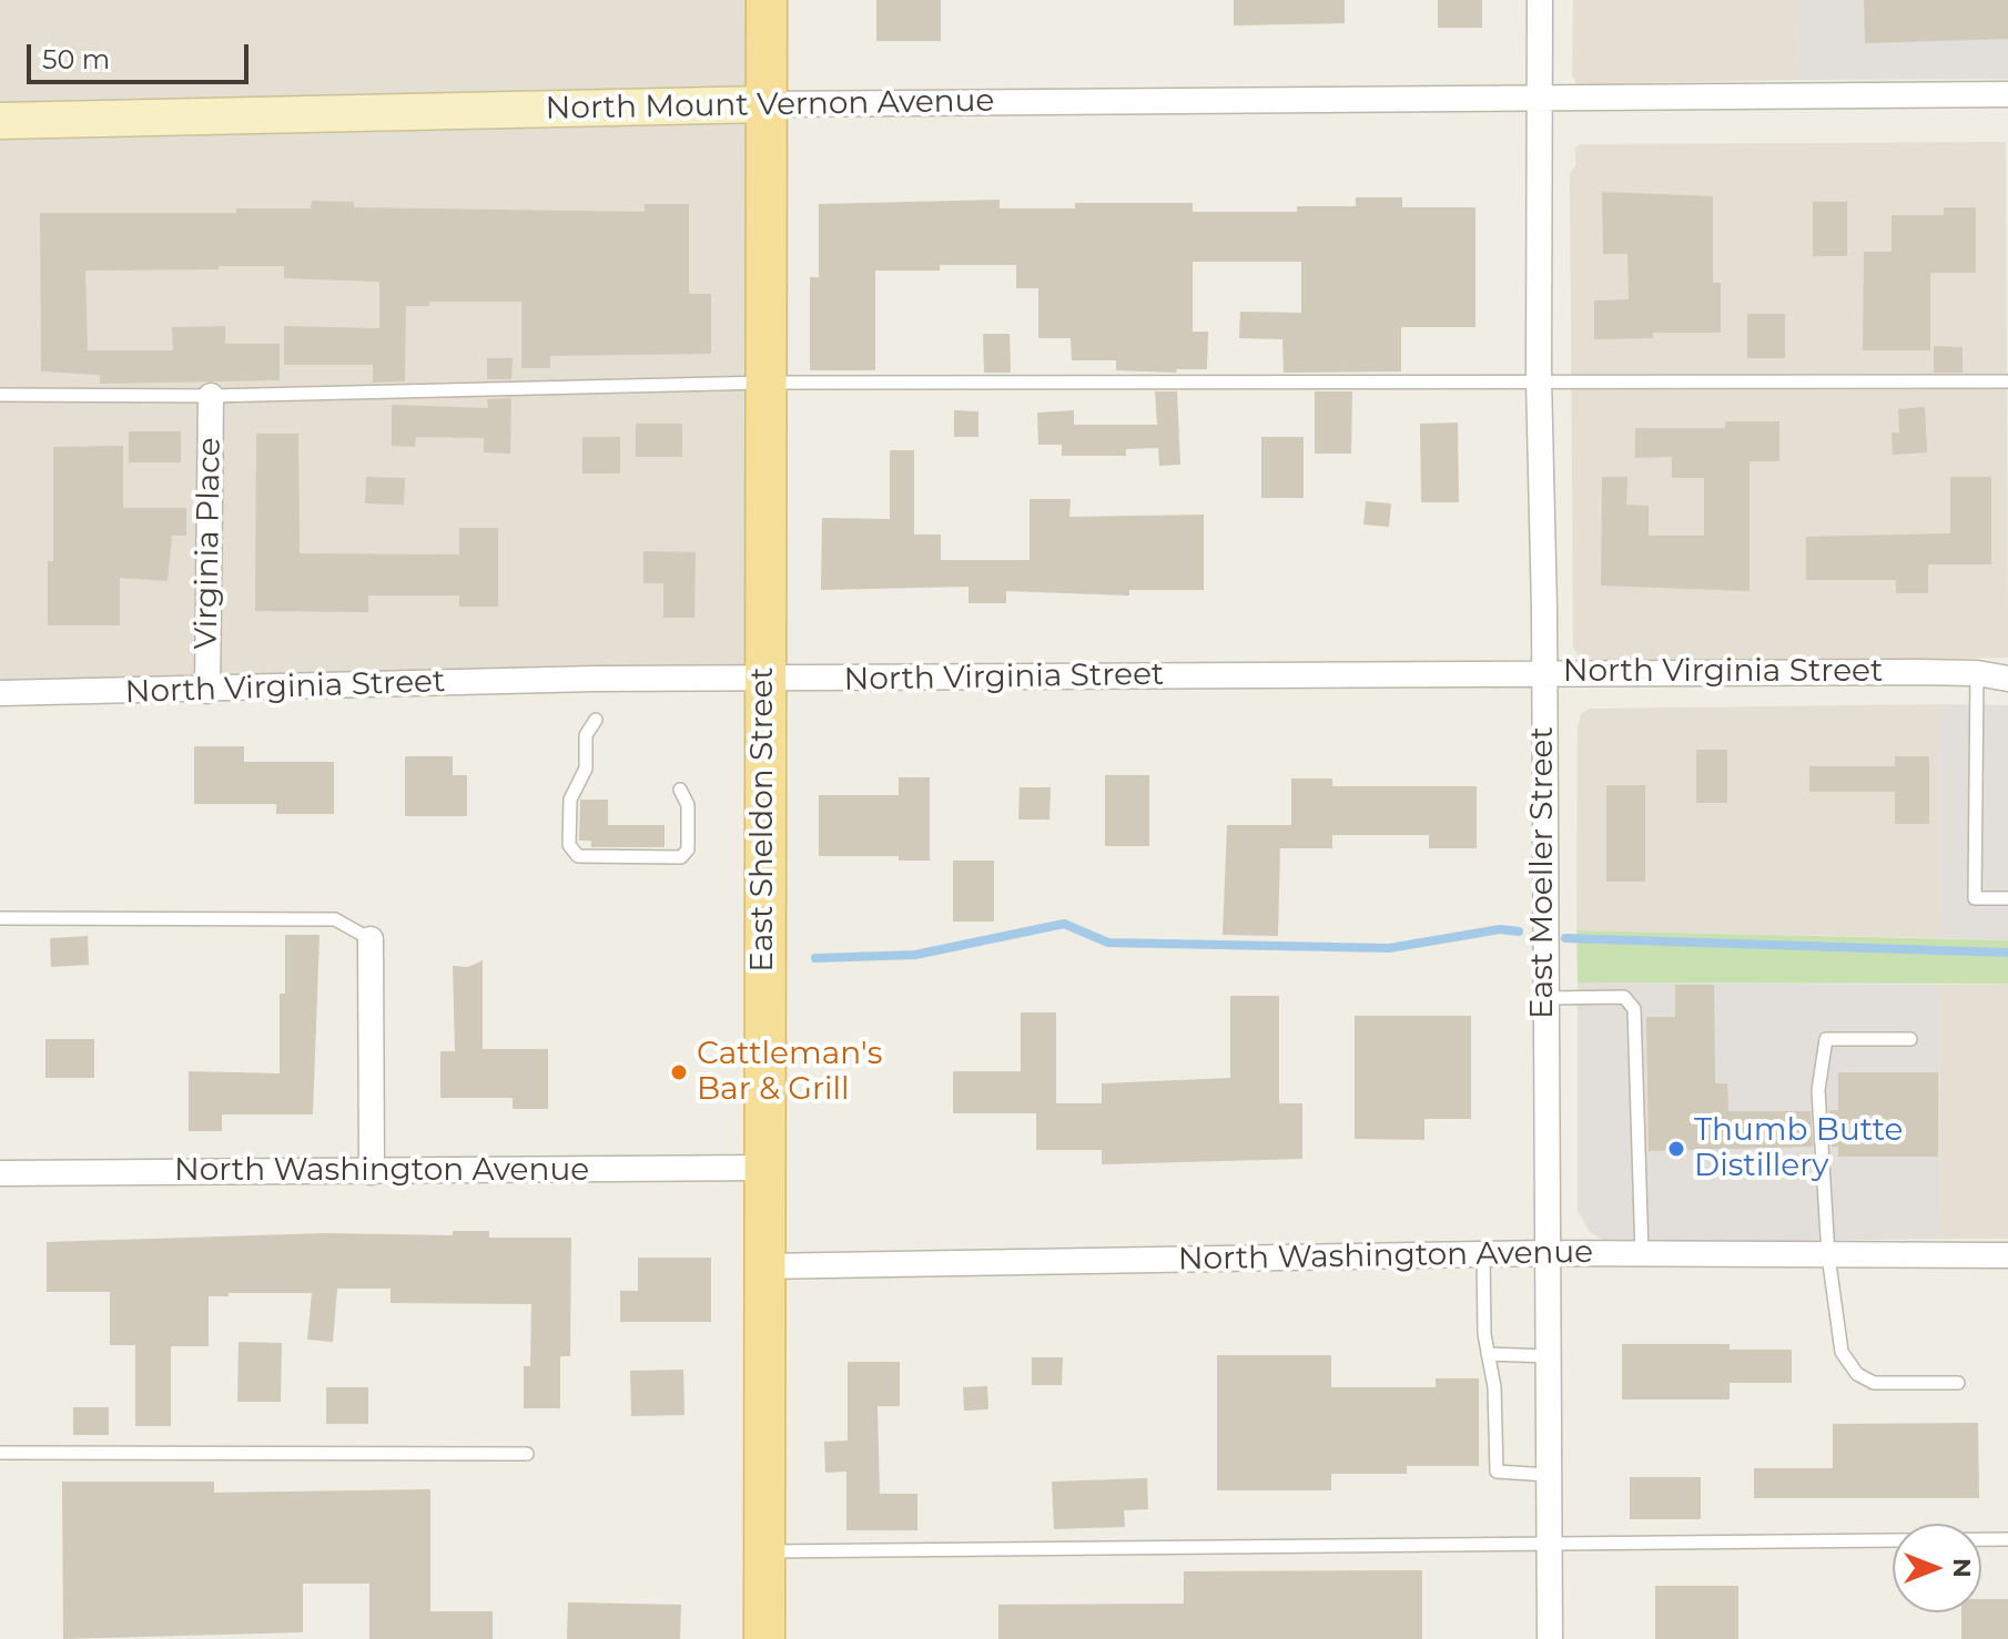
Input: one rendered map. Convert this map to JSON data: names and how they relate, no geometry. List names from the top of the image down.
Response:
{
  "streets": {
    "main road": ["East Sheldon Street"],
    "street": [
      "North Mount Vernon Avenue",
      "Virginia Place",
      "North Virginia Street",
      "East Moeller Street",
      "North Washington Avenue"
    ]
  },
  "crossings": [
    ["North Mount Vernon Avenue", "East Sheldon Street"],
    ["North Mount Vernon Avenue", "East Moeller Street"],
    ["Virginia Place", "North Virginia Street"],
    ["North Virginia Street", "East Sheldon Street"],
    ["North Virginia Street", "East Moeller Street"],
    ["East Sheldon Street", "North Washington Avenue"],
    ["East Moeller Street", "North Washington Avenue"]
  ],
  "places": ["Cattleman's Bar & Grill", "Thumb Butte Distillery"],
  "scale_bar": "50 m",
  "north": "right"
}
